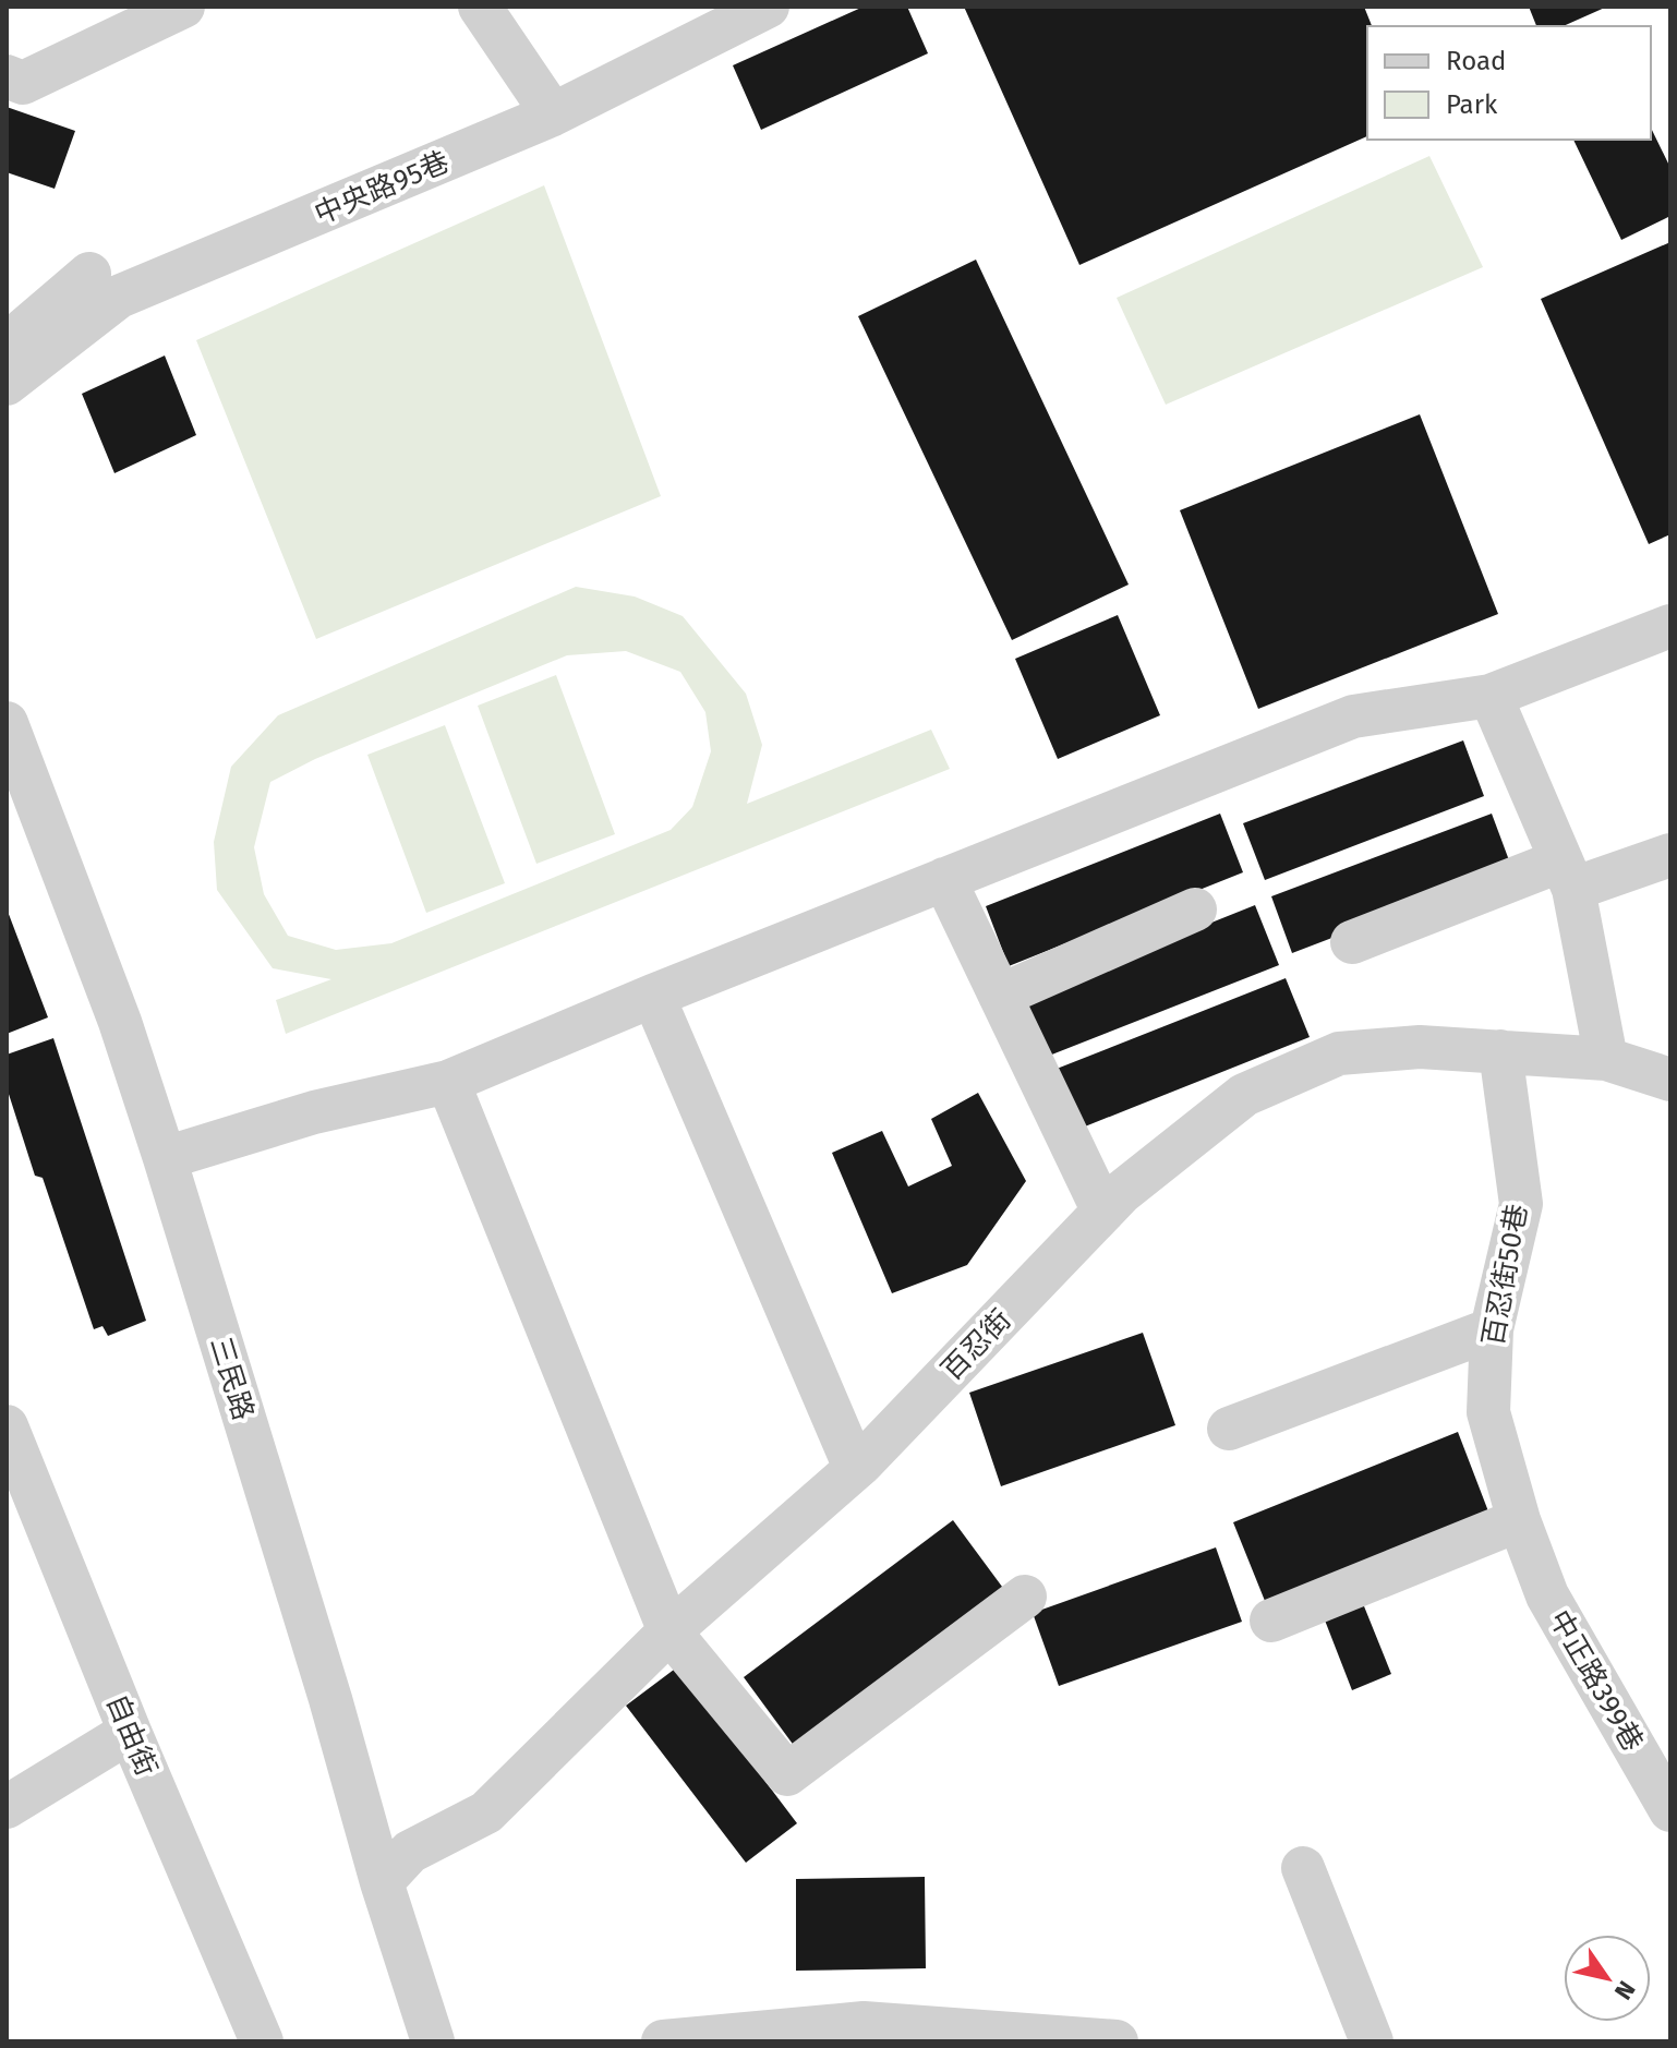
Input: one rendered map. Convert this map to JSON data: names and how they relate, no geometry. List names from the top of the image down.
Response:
{
  "streets": {
    "street": [
      "中央路95巷",
      "百忍街50巷",
      "百忍街",
      "三民路",
      "中正路399巷",
      "自由街"
    ]
  },
  "crossings": [
    ["百忍街50巷", "百忍街"],
    ["百忍街50巷", "中正路399巷"],
    ["百忍街", "三民路"]
  ],
  "legend": ["Road", "Park"],
  "north": "bottom right"
}
